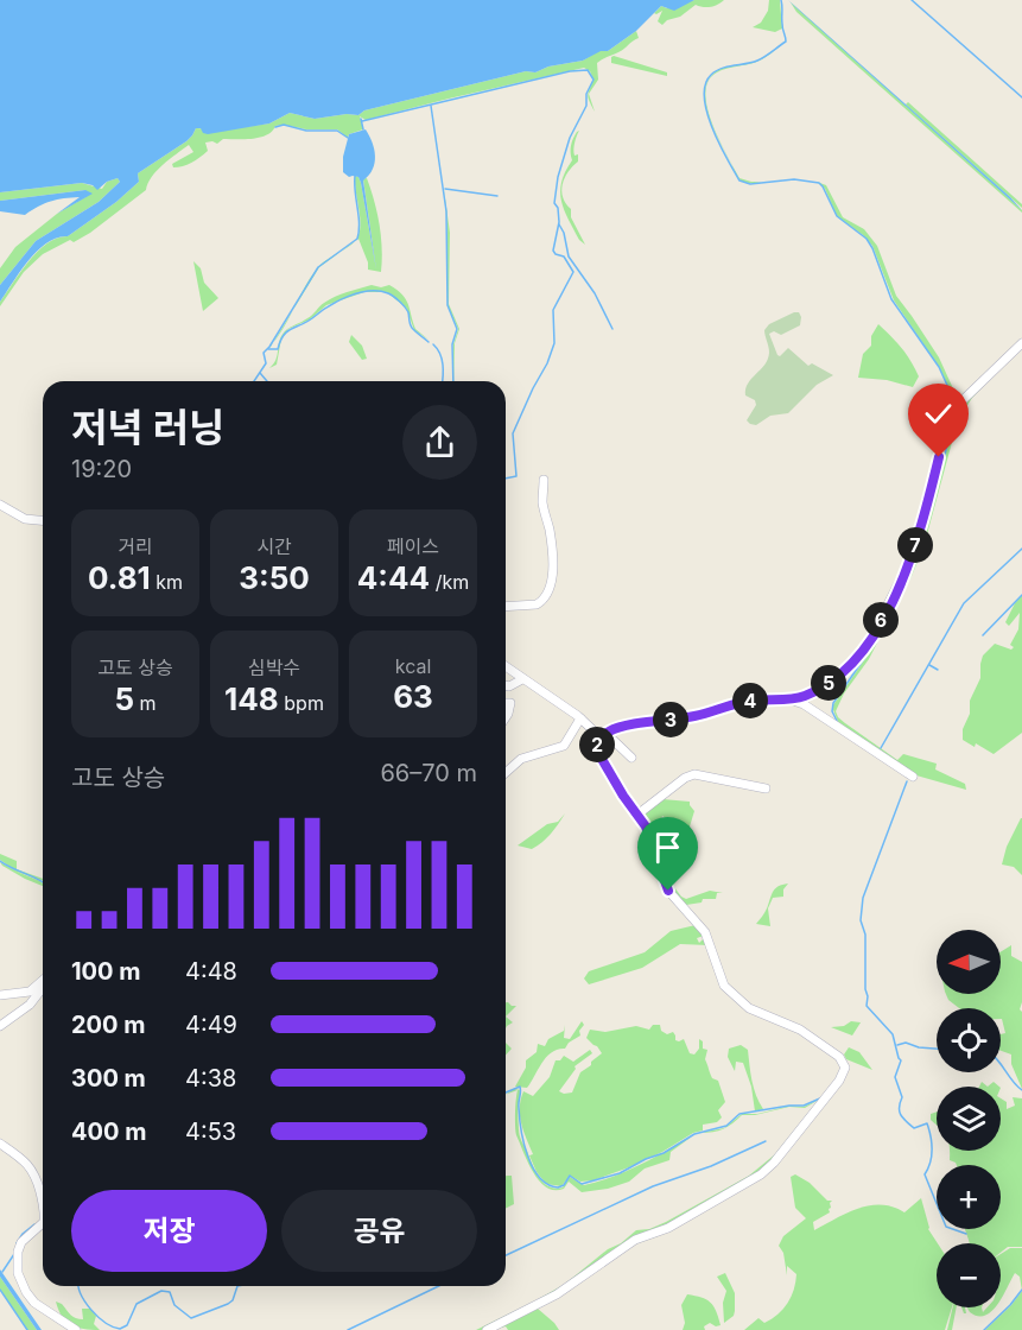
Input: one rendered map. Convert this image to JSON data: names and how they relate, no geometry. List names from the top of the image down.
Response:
{
  "north": "left",
  "page": {
    "heading": ["저녁 러닝", "19:20"],
    "stats": [
      ["거리", "0.81 km"],
      ["시간", "3:50"],
      ["페이스", "4:44 /km"],
      ["고도 상승", "5 m"],
      ["심박수", "148 bpm"],
      ["kcal", "63"]
    ],
    "pins": [
      "7",
      "6",
      "5",
      "4",
      "3",
      "2"
    ],
    "chart": ["고도 상승", "66–70 m"],
    "map_buttons": ["+", "−"],
    "list": [
      {
        "name": "100 m",
        "note": "4:48"
      },
      {
        "name": "200 m",
        "note": "4:49"
      },
      {
        "name": "300 m",
        "note": "4:38"
      },
      {
        "name": "400 m",
        "note": "4:53"
      }
    ],
    "buttons": ["저장", "공유"]
  }
}
